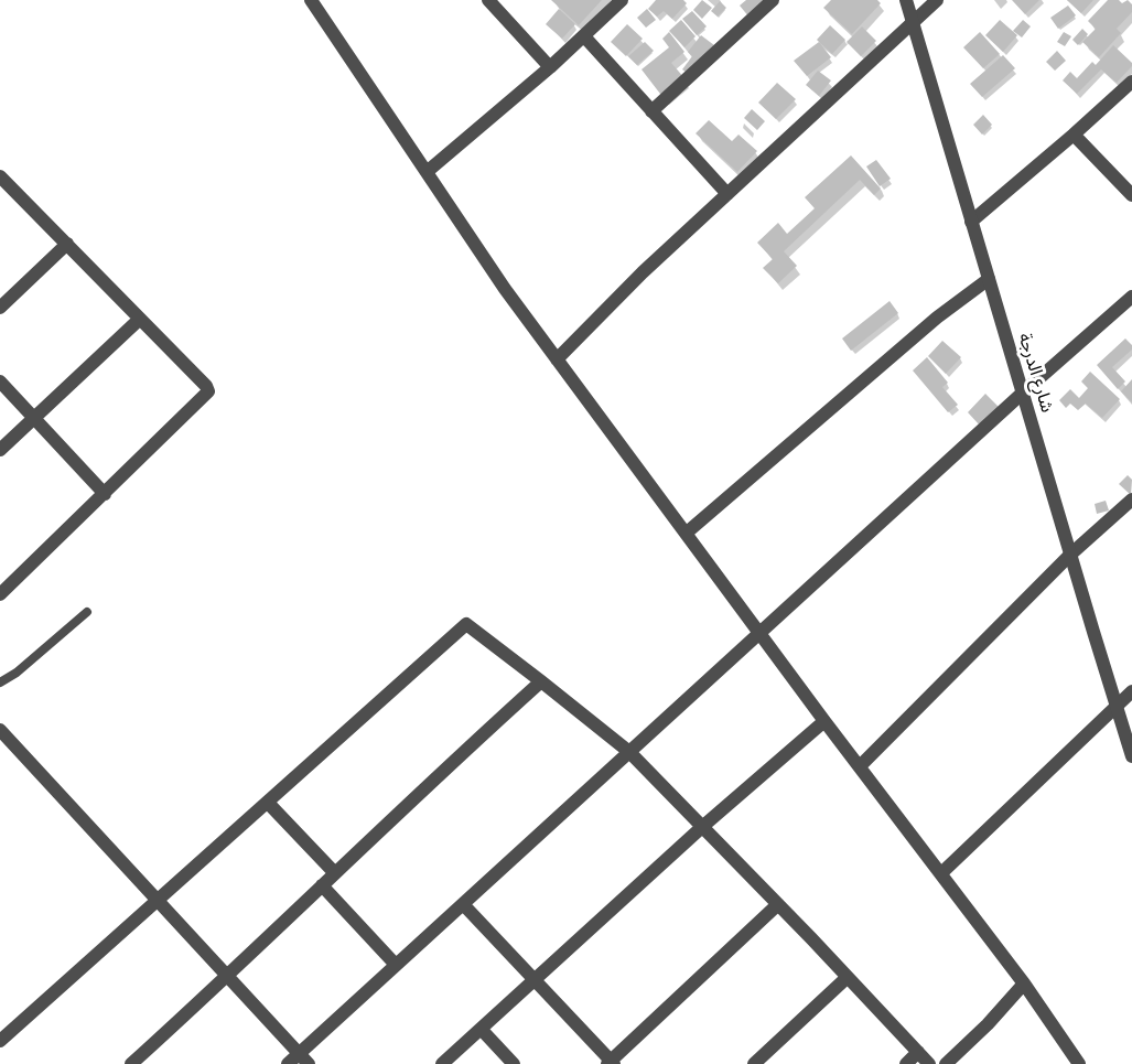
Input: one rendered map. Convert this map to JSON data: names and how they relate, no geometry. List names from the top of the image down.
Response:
{
  "streets": {
    "street": ["شارع الدرجة"]
  }
}
